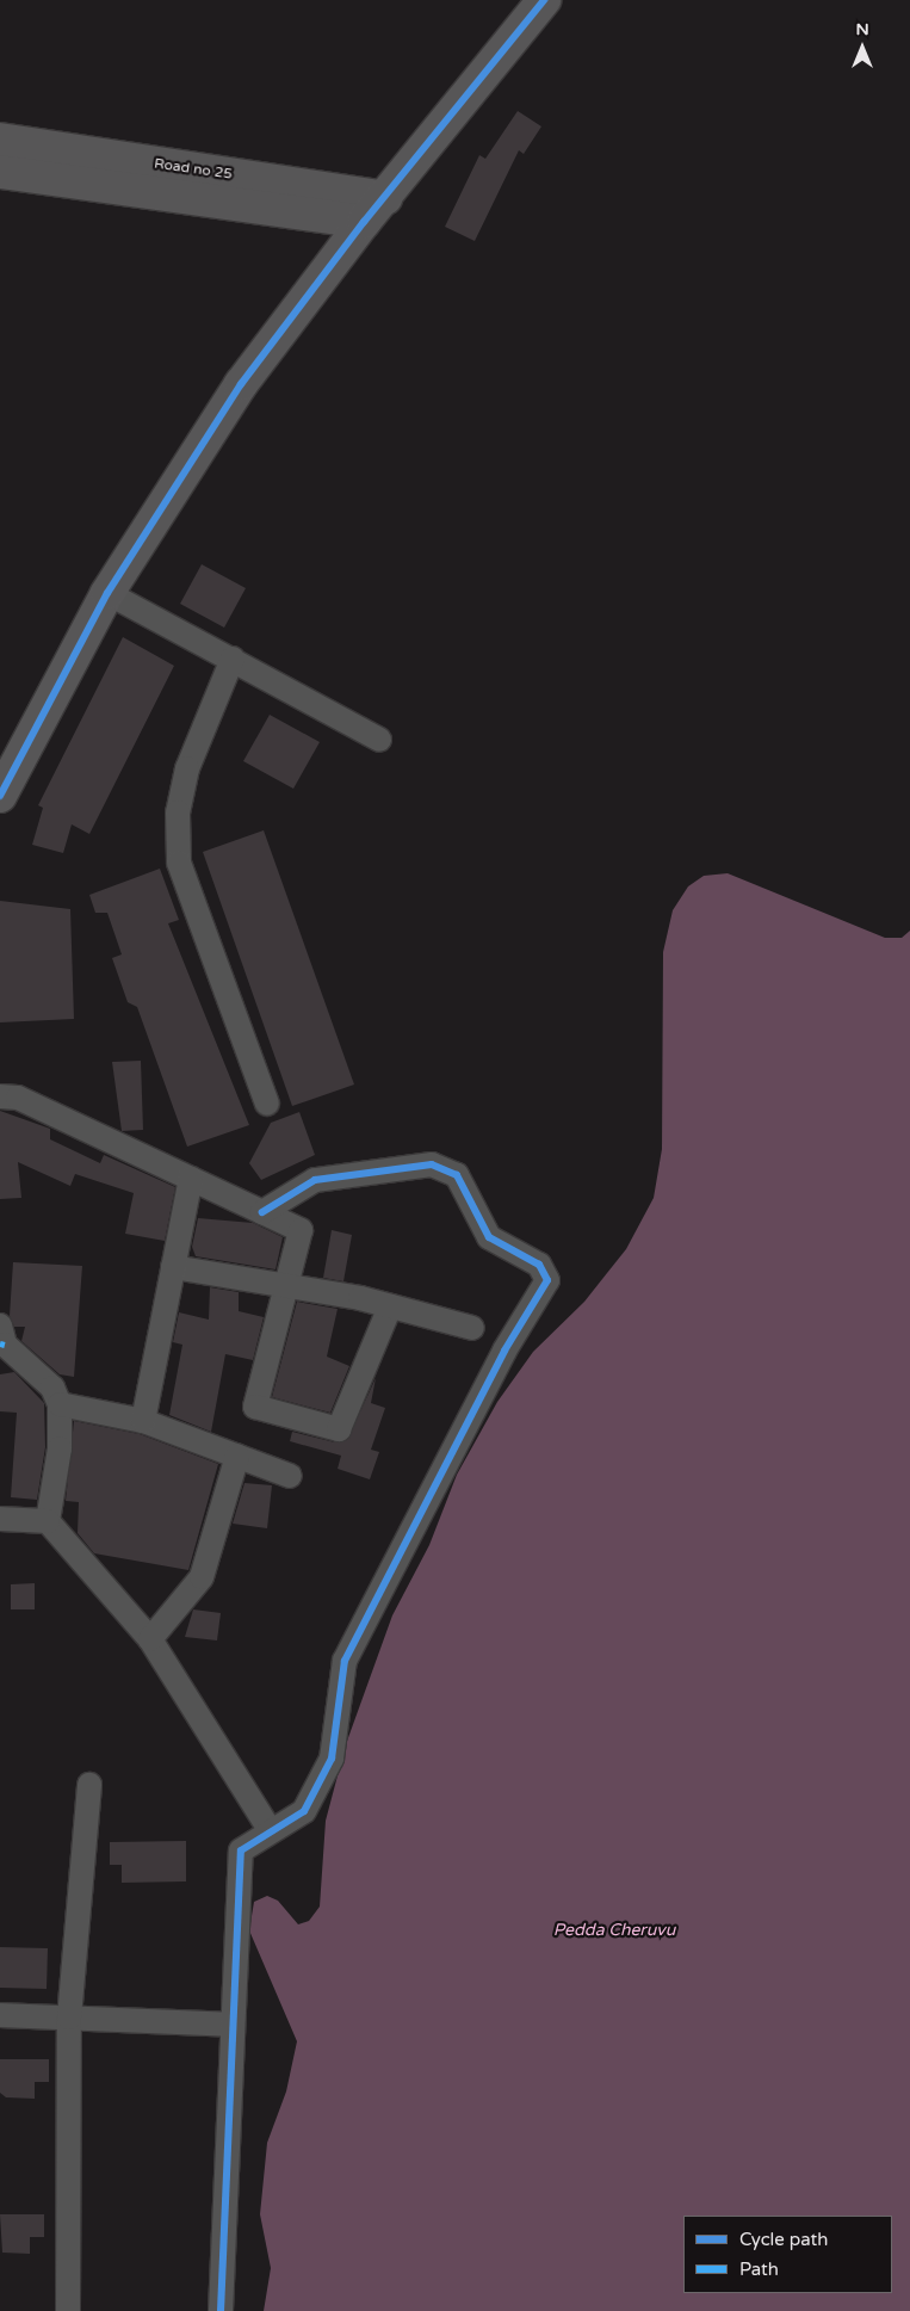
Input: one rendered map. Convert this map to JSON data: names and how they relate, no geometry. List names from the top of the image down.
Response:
{
  "streets": {
    "street": ["Road no 25"]
  },
  "water": ["Pedda Cheruvu"],
  "legend": ["Cycle path", "Path"],
  "north": "top"
}
